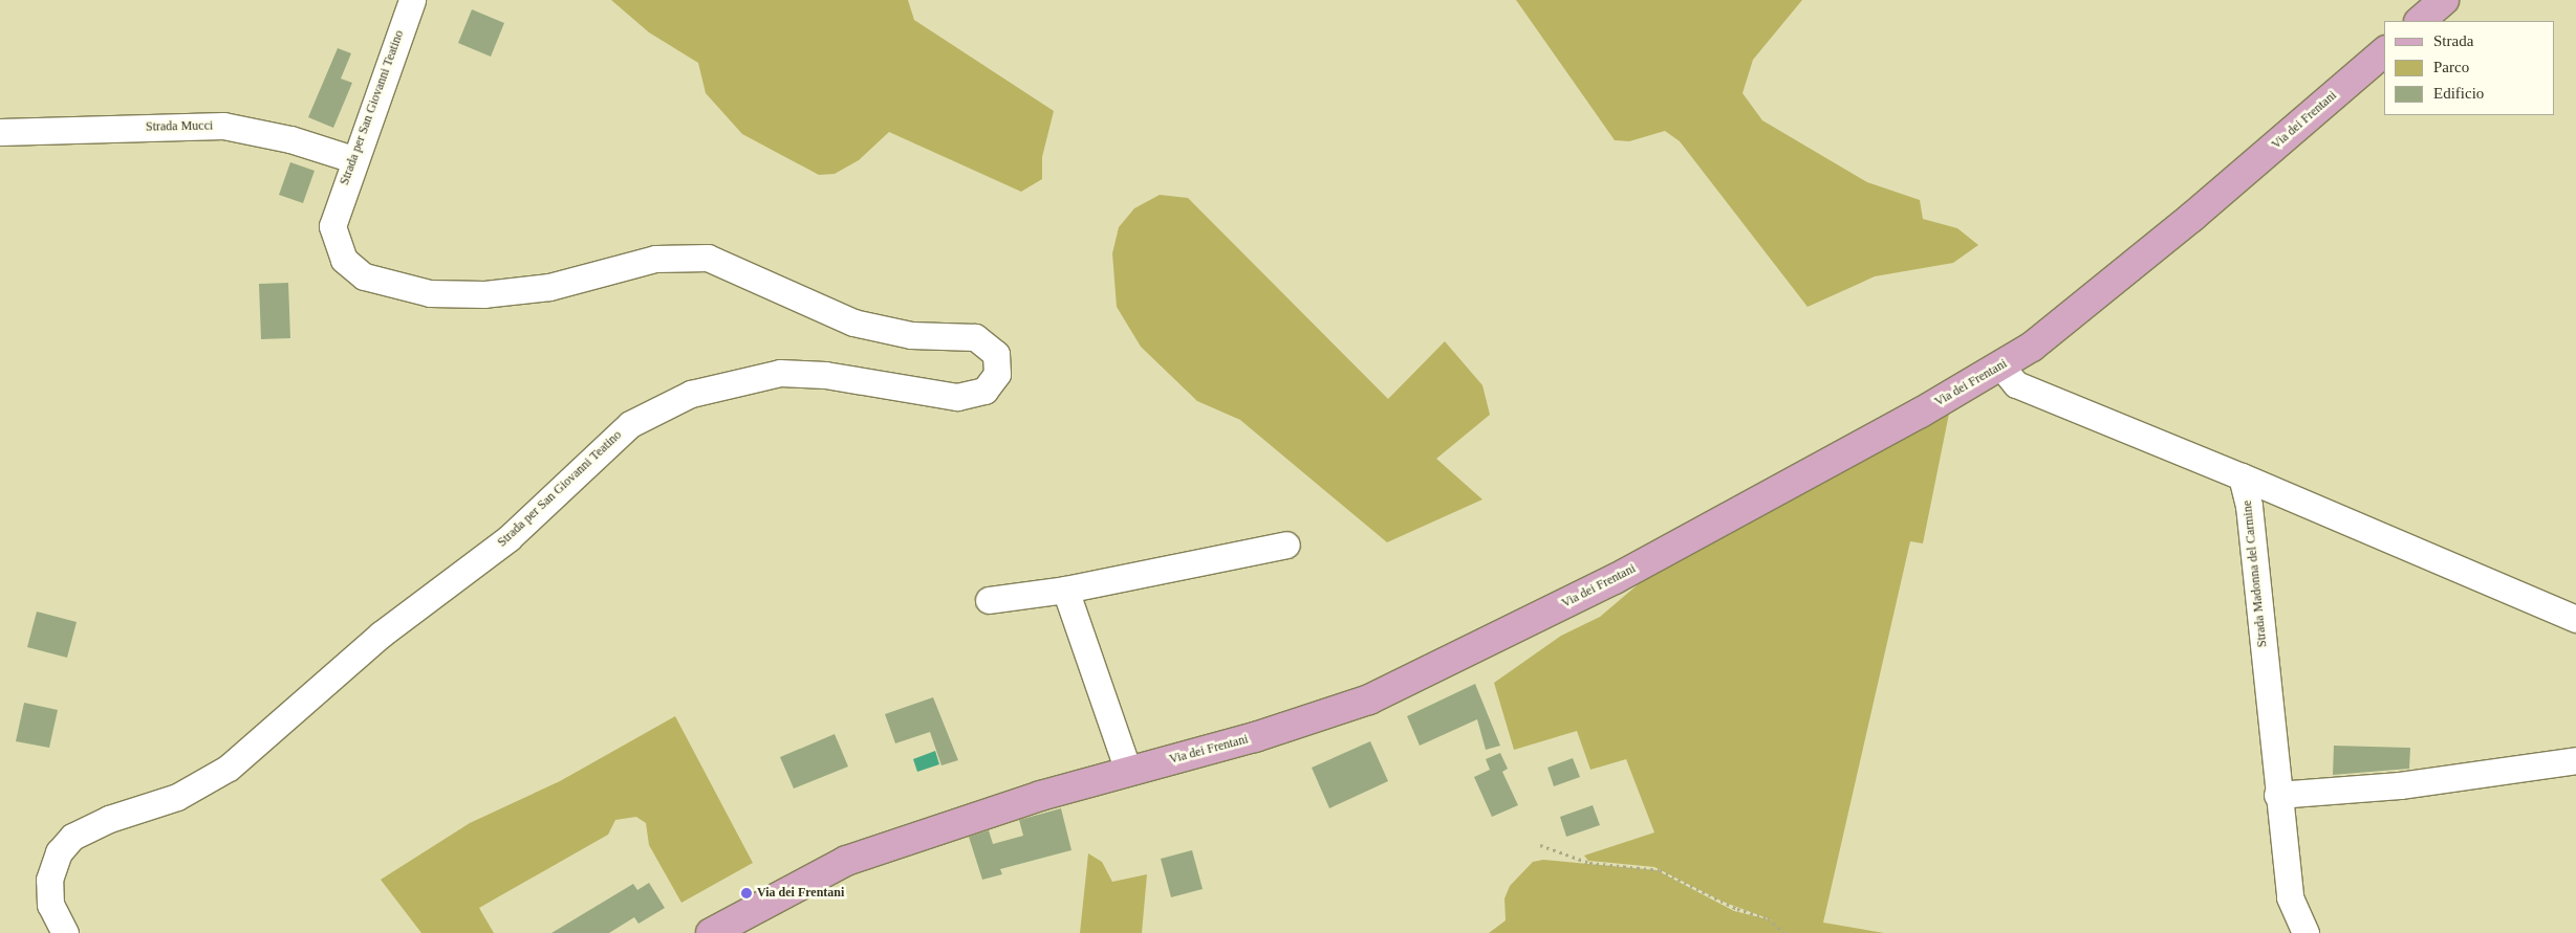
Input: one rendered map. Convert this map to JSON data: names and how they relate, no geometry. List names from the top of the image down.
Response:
{
  "streets": {
    "main road": ["Via dei Frentani"],
    "street": ["Strada per San Giovanni Teatino", "Strada Mucci", "Strada Madonna del Carmine"]
  },
  "crossings": [
    ["Strada per San Giovanni Teatino", "Strada Mucci"]
  ],
  "places": ["Via dei Frentani"],
  "legend": ["Strada", "Parco", "Edificio"]
}
